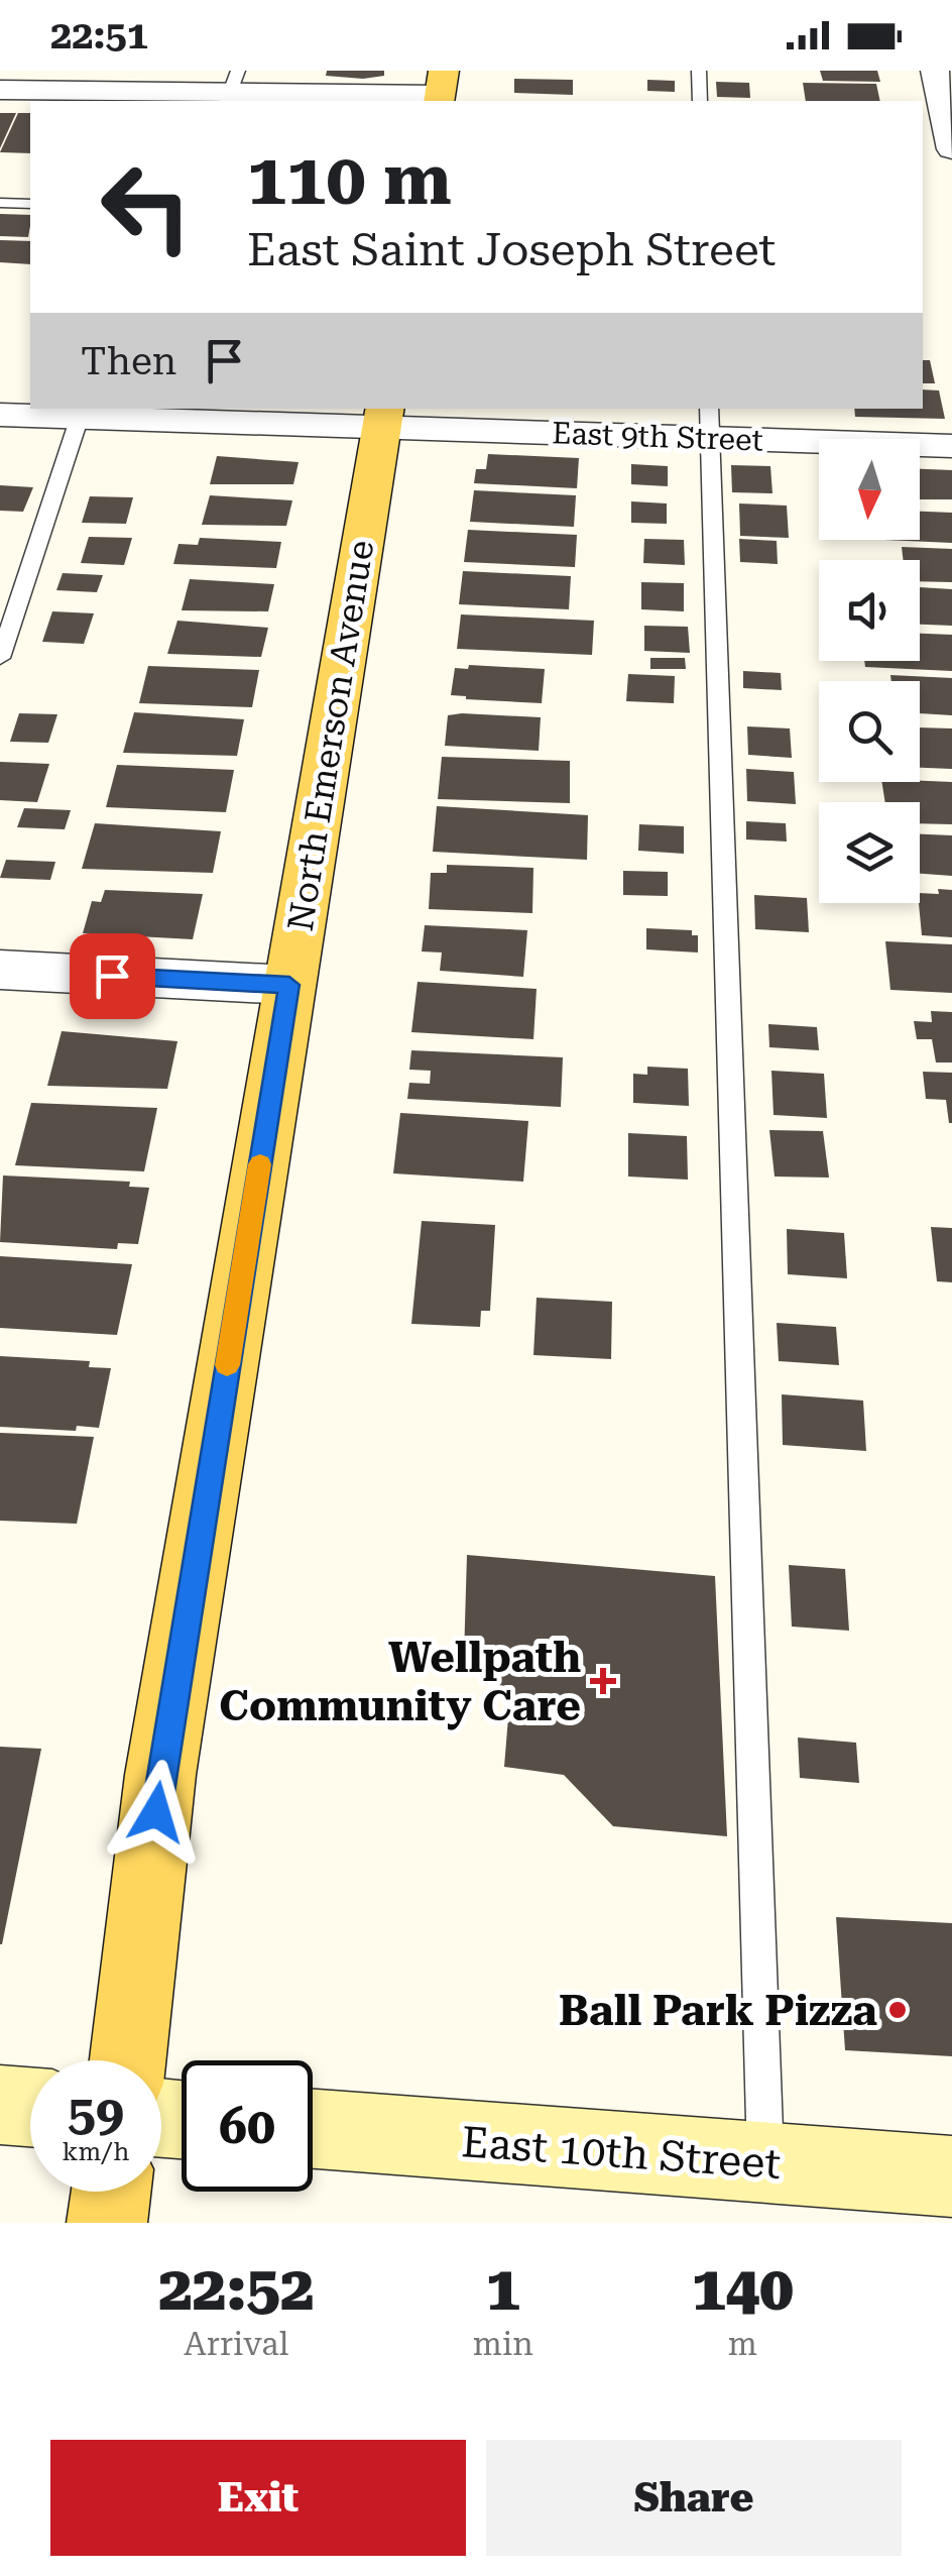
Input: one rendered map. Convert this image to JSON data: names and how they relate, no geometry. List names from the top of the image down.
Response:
{
  "streets": {
    "main road": ["North Emerson Avenue", "East 10th Street"],
    "street": ["East 9th Street"]
  },
  "crossings": [
    ["East 9th Street", "North Emerson Avenue"]
  ],
  "places": {
    "health": ["Wellpath Community Care"],
    "other": ["Ball Park Pizza"]
  },
  "north": "bottom",
  "page": {
    "status": "22:51",
    "turn": ["110 m", "East Saint Joseph Street"],
    "then": "Then",
    "speed": "59 km/h",
    "limit": "60",
    "eta": [
      "22:52",
      "Arrival",
      "1",
      "min",
      "140",
      "m"
    ],
    "buttons": ["Exit", "Share"]
  }
}
